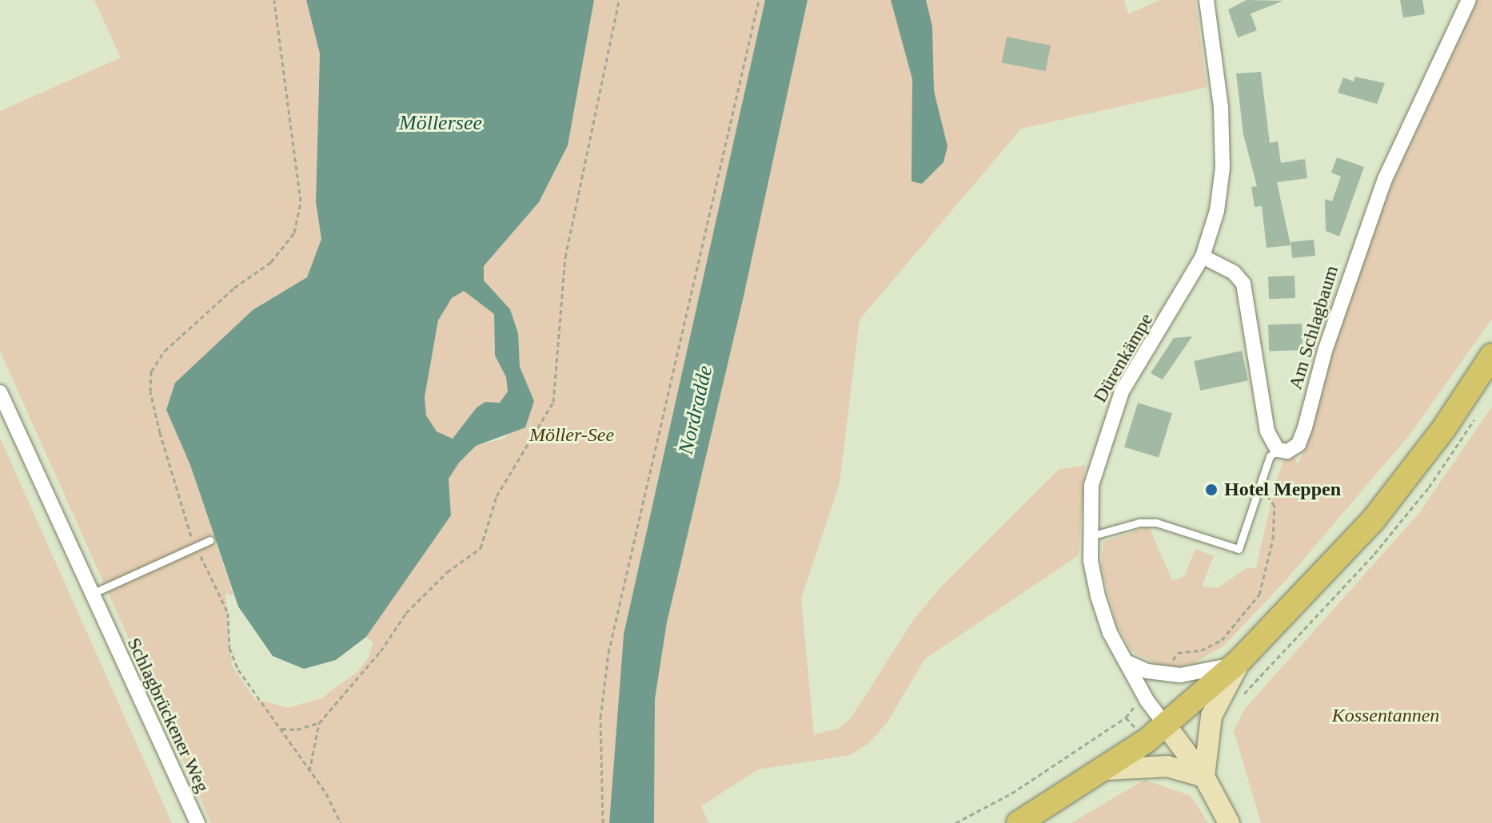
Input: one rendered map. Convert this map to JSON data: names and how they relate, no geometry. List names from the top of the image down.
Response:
{
  "streets": {
    "street": ["Am Schlagbaum", "Dürenkämpe", "Schlagbrückener Weg"]
  },
  "crossings": [
    ["Am Schlagbaum", "Dürenkämpe"]
  ],
  "water": ["Möllersee", "Nordradde"],
  "parks": ["Möller-See", "Kossentannen"],
  "places": ["Hotel Meppen"]
}
